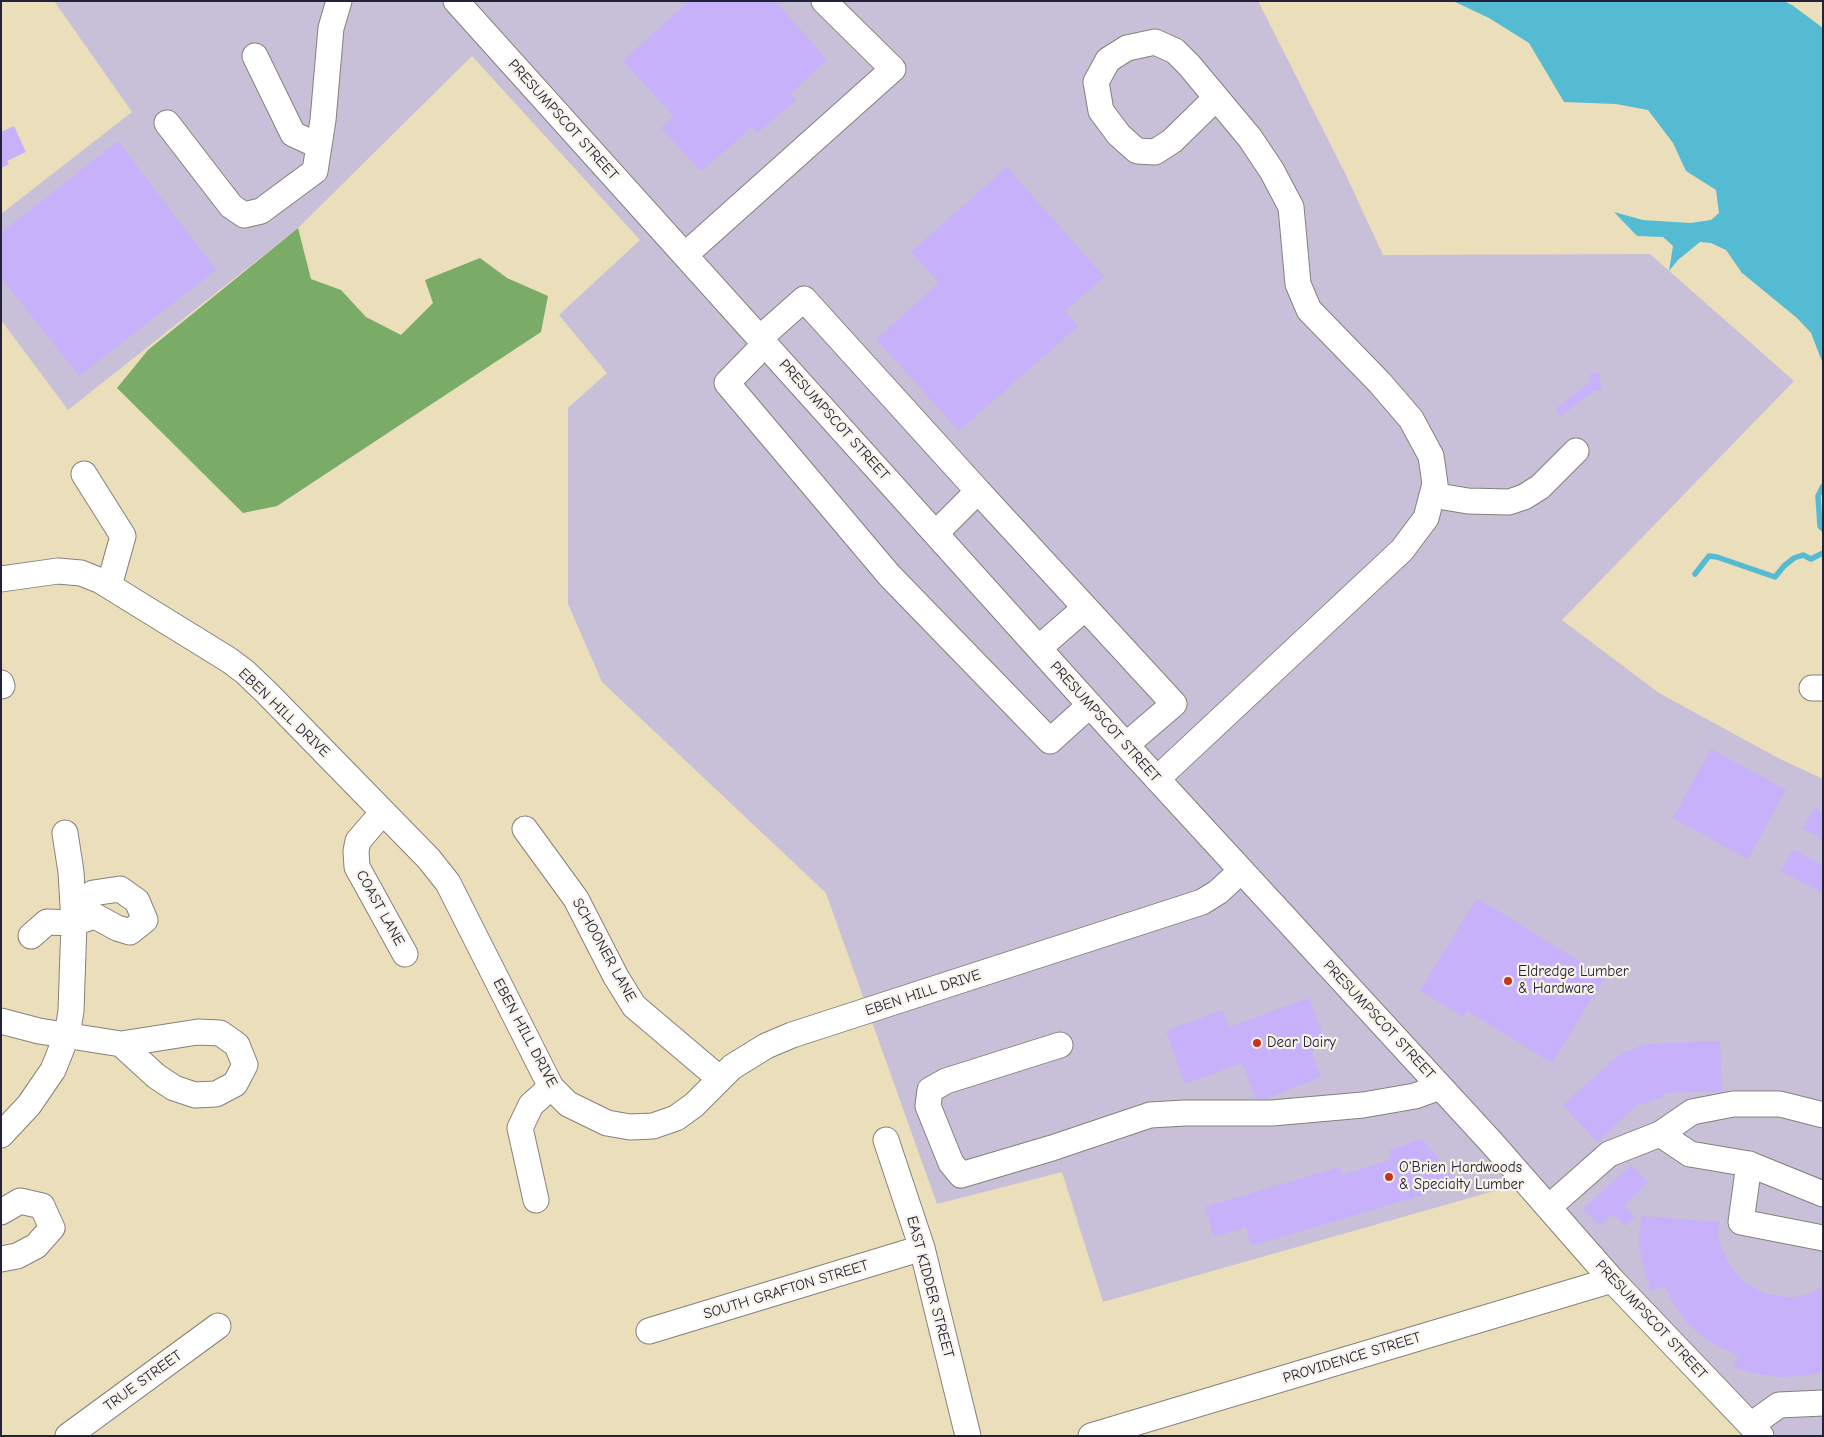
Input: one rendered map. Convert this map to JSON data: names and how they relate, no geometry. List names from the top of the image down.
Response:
{
  "streets": {
    "street": [
      "PRESUMPSCOT STREET",
      "EBEN HILL DRIVE",
      "COAST LANE",
      "SCHOONER LANE",
      "EAST KIDDER STREET",
      "SOUTH GRAFTON STREET",
      "PROVIDENCE STREET",
      "TRUE STREET"
    ]
  },
  "crossings": [
    ["PRESUMPSCOT STREET", "EBEN HILL DRIVE"],
    ["PRESUMPSCOT STREET", "PROVIDENCE STREET"],
    ["EBEN HILL DRIVE", "COAST LANE"],
    ["EBEN HILL DRIVE", "SCHOONER LANE"],
    ["EAST KIDDER STREET", "SOUTH GRAFTON STREET"]
  ],
  "places": ["Eldredge Lumber & Hardware", "Dear Dairy", "O'Brien Hardwoods & Specialty Lumber"]
}
